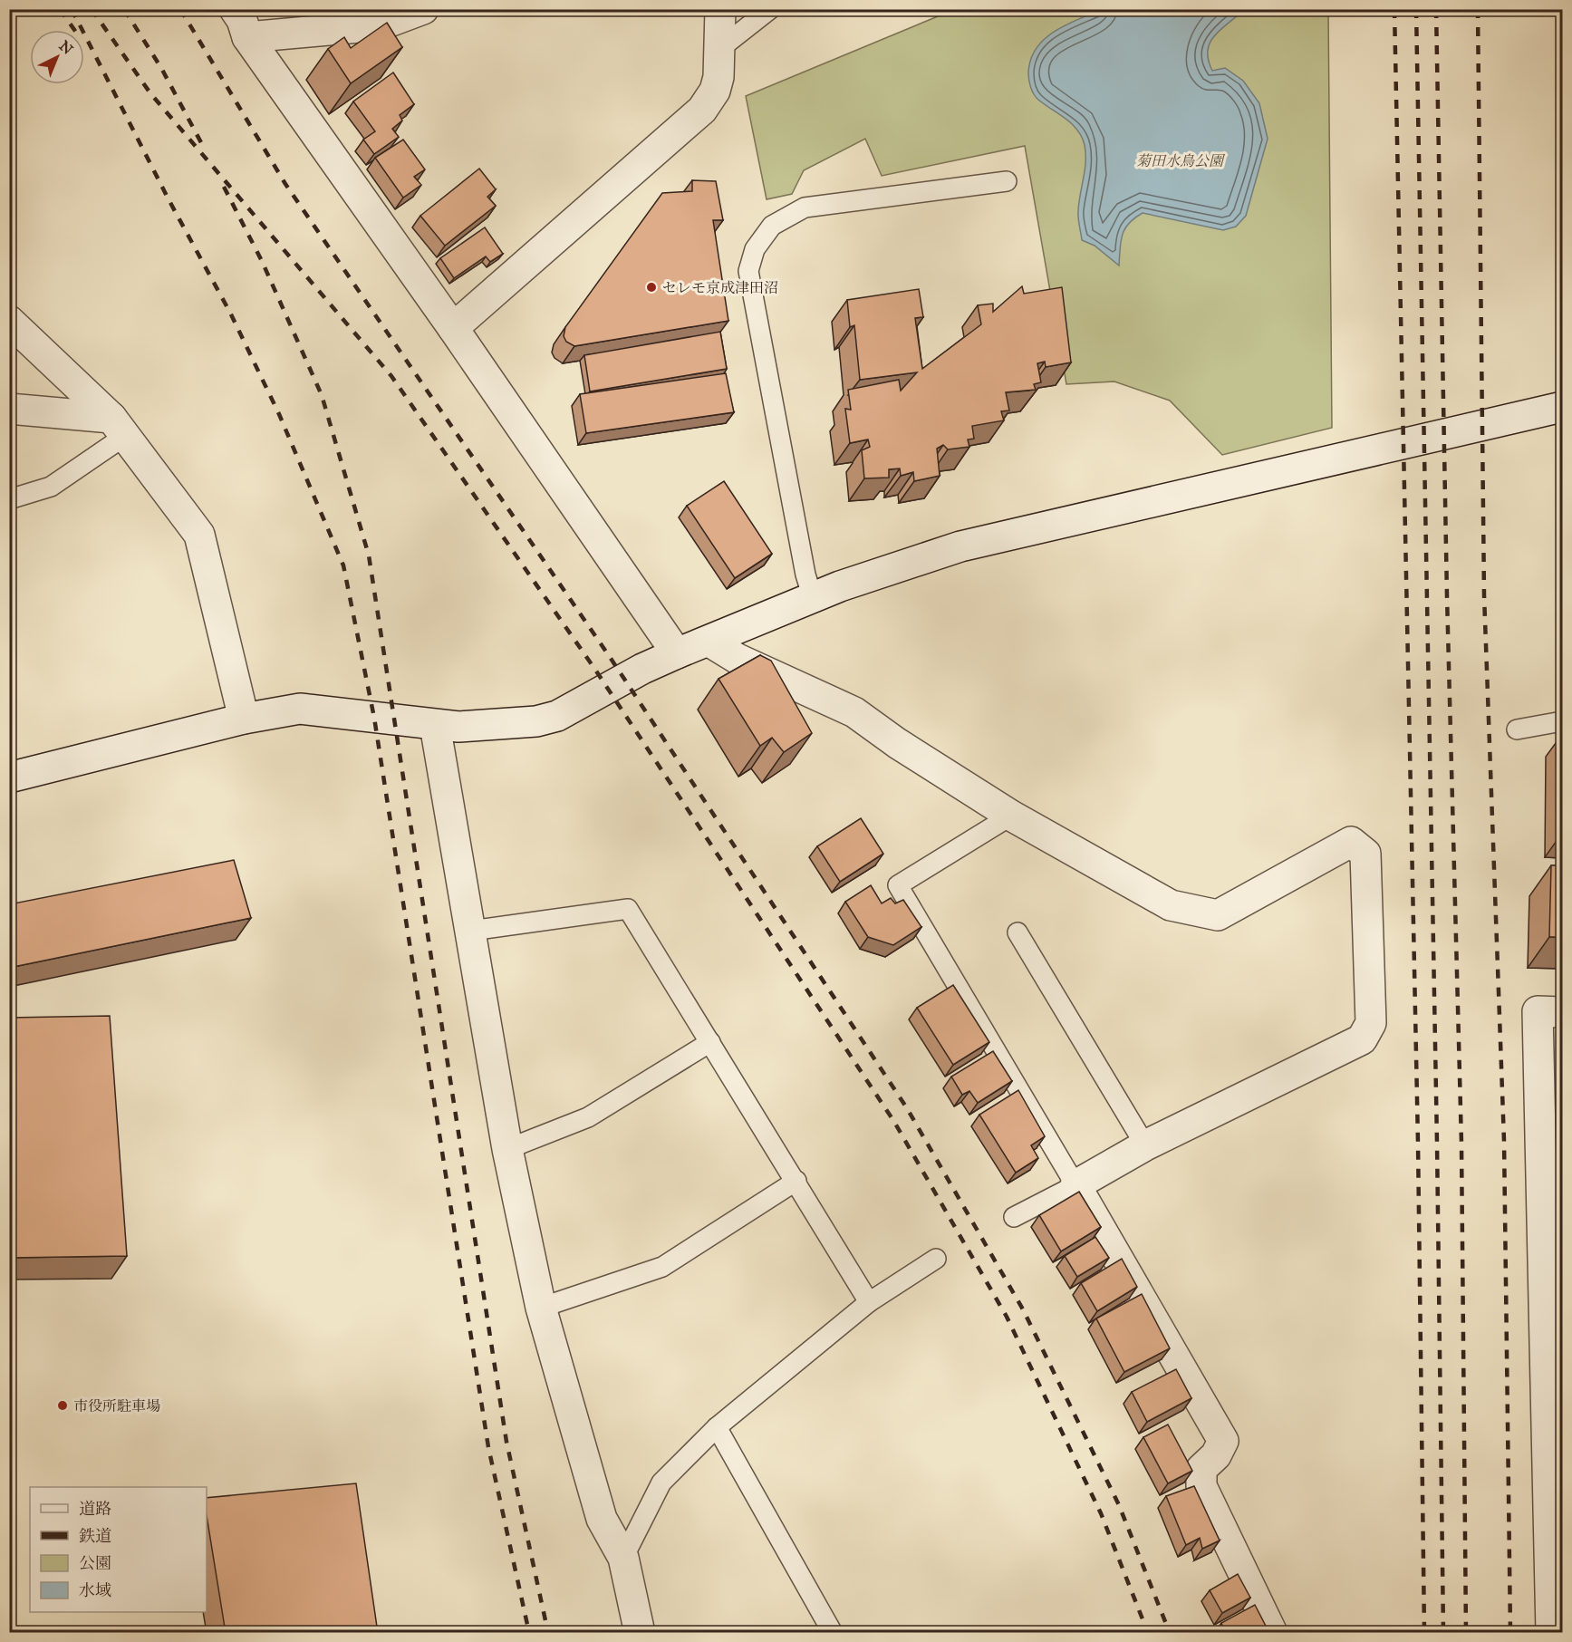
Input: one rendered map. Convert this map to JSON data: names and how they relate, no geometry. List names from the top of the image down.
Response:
{
  "parks": ["菊田水鳥公園"],
  "places": ["セレモ京成津田沼", "市役所駐車場"],
  "legend": [
    "道路",
    "鉄道",
    "公園",
    "水域"
  ],
  "north": "top right"
}
